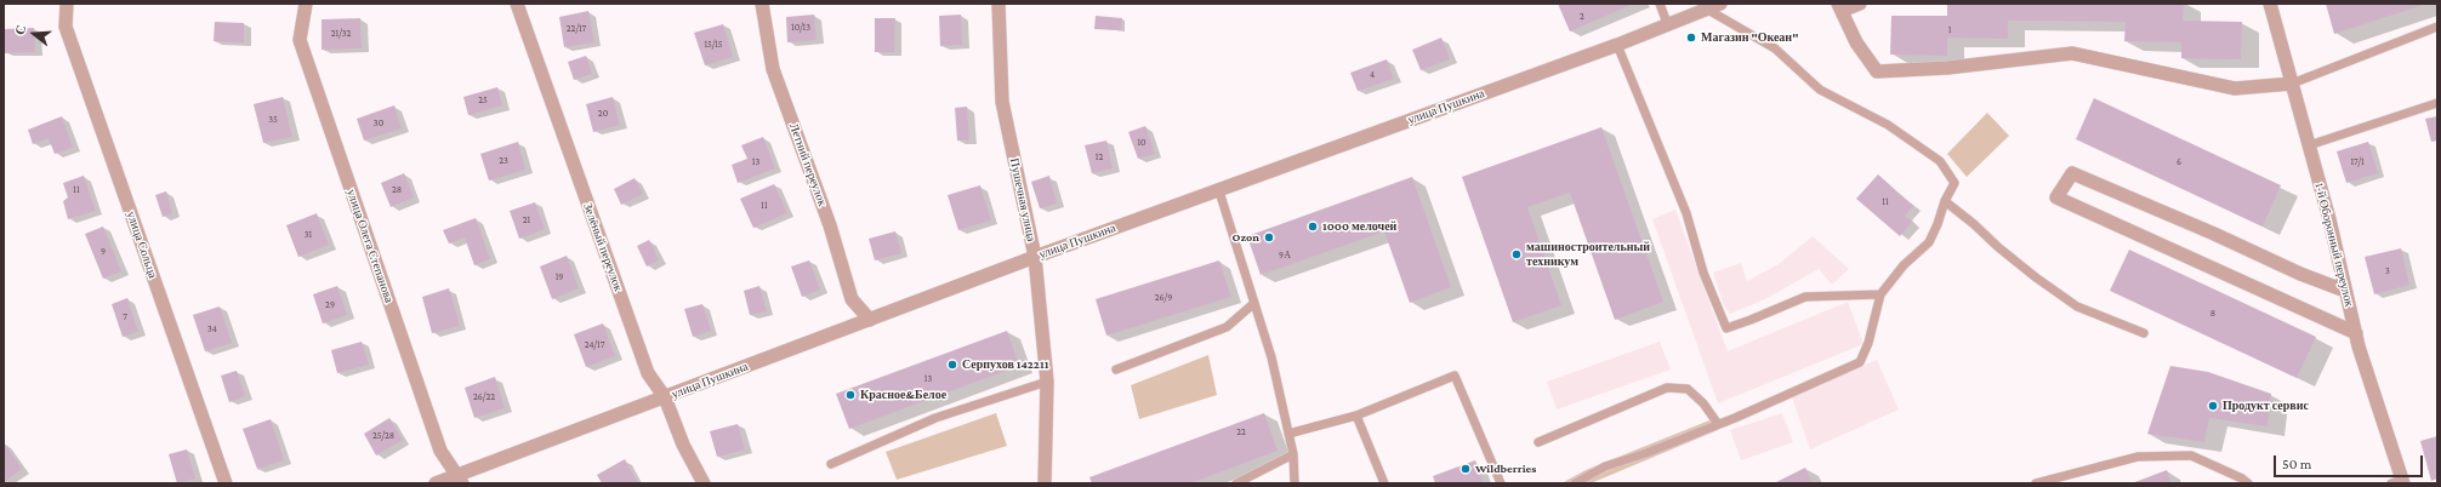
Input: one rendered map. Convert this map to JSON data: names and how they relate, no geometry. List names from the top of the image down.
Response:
{
  "streets": {
    "street": [
      "улица Пушкина",
      "Летний переулок",
      "Пушечная улица",
      "улица Сольца",
      "1-й Оборонный переулок",
      "улица Олега Степанова",
      "Зелёный переулок"
    ]
  },
  "crossings": [
    ["улица Пушкина", "Летний переулок"],
    ["улица Пушкина", "Пушечная улица"],
    ["улица Пушкина", "улица Олега Степанова"],
    ["улица Пушкина", "Зелёный переулок"]
  ],
  "places": [
    "Магазин \"Океан\"",
    "1000 мелочей",
    "Ozon",
    "машиностроительный техникум",
    "Серпухов 142211",
    "Красное&Белое",
    "Продукт сервис",
    "Wildberries"
  ],
  "house_numbers": [
    "2",
    "10/13",
    "22/17",
    "1",
    "21/32",
    "15/15",
    "4",
    "25",
    "20",
    "35",
    "30",
    "10",
    "12",
    "23",
    "13",
    "6",
    "17/1",
    "11",
    "28",
    "11",
    "11",
    "21",
    "31",
    "9",
    "9А",
    "3",
    "19",
    "26/9",
    "29",
    "8",
    "7",
    "34",
    "24/17",
    "13",
    "26/22",
    "22",
    "25/28"
  ],
  "scale_bar": "50 m",
  "north": "left"
}
